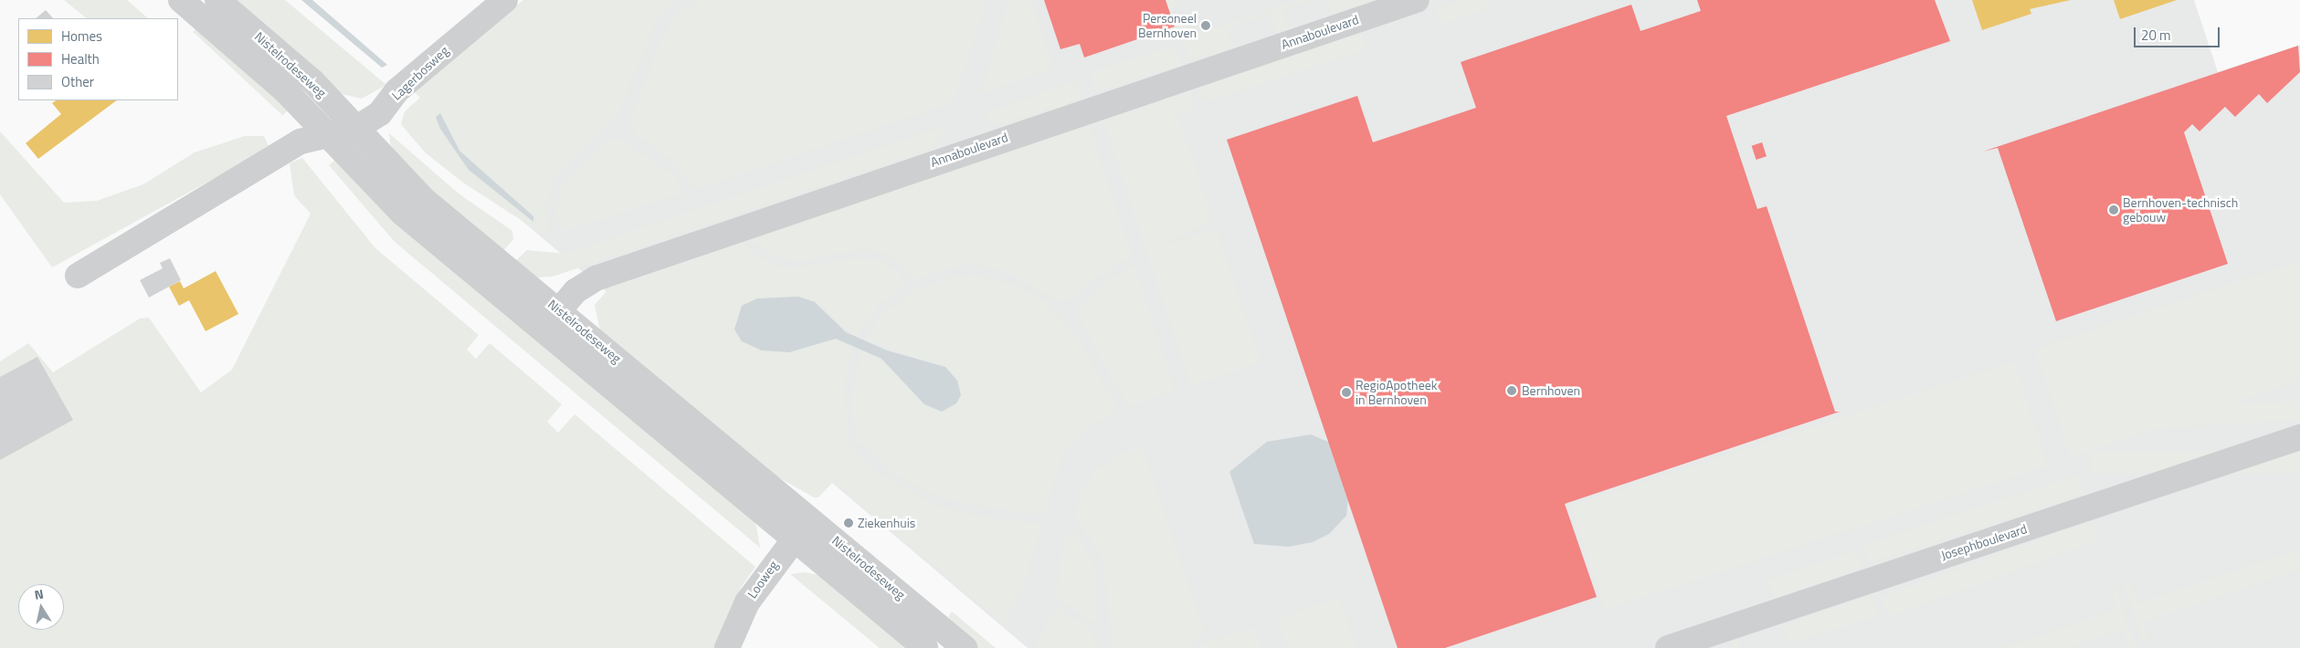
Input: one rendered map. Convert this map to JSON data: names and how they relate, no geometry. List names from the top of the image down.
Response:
{
  "streets": {
    "street": [
      "Annaboulevard",
      "Nistelrodeseweg",
      "Lagerbosweg",
      "Josephboulevard",
      "Looweg"
    ]
  },
  "crossings": [
    ["Annaboulevard", "Nistelrodeseweg"],
    ["Nistelrodeseweg", "Lagerbosweg"],
    ["Nistelrodeseweg", "Looweg"]
  ],
  "places": [
    "Personeel Bernhoven",
    "Bernhoven-technisch gebouw",
    "Bernhoven",
    "RegioApotheek in Bernhoven",
    "Ziekenhuis"
  ],
  "legend": ["Homes", "Health", "Other"],
  "scale_bar": "20 m",
  "north": "top"
}
